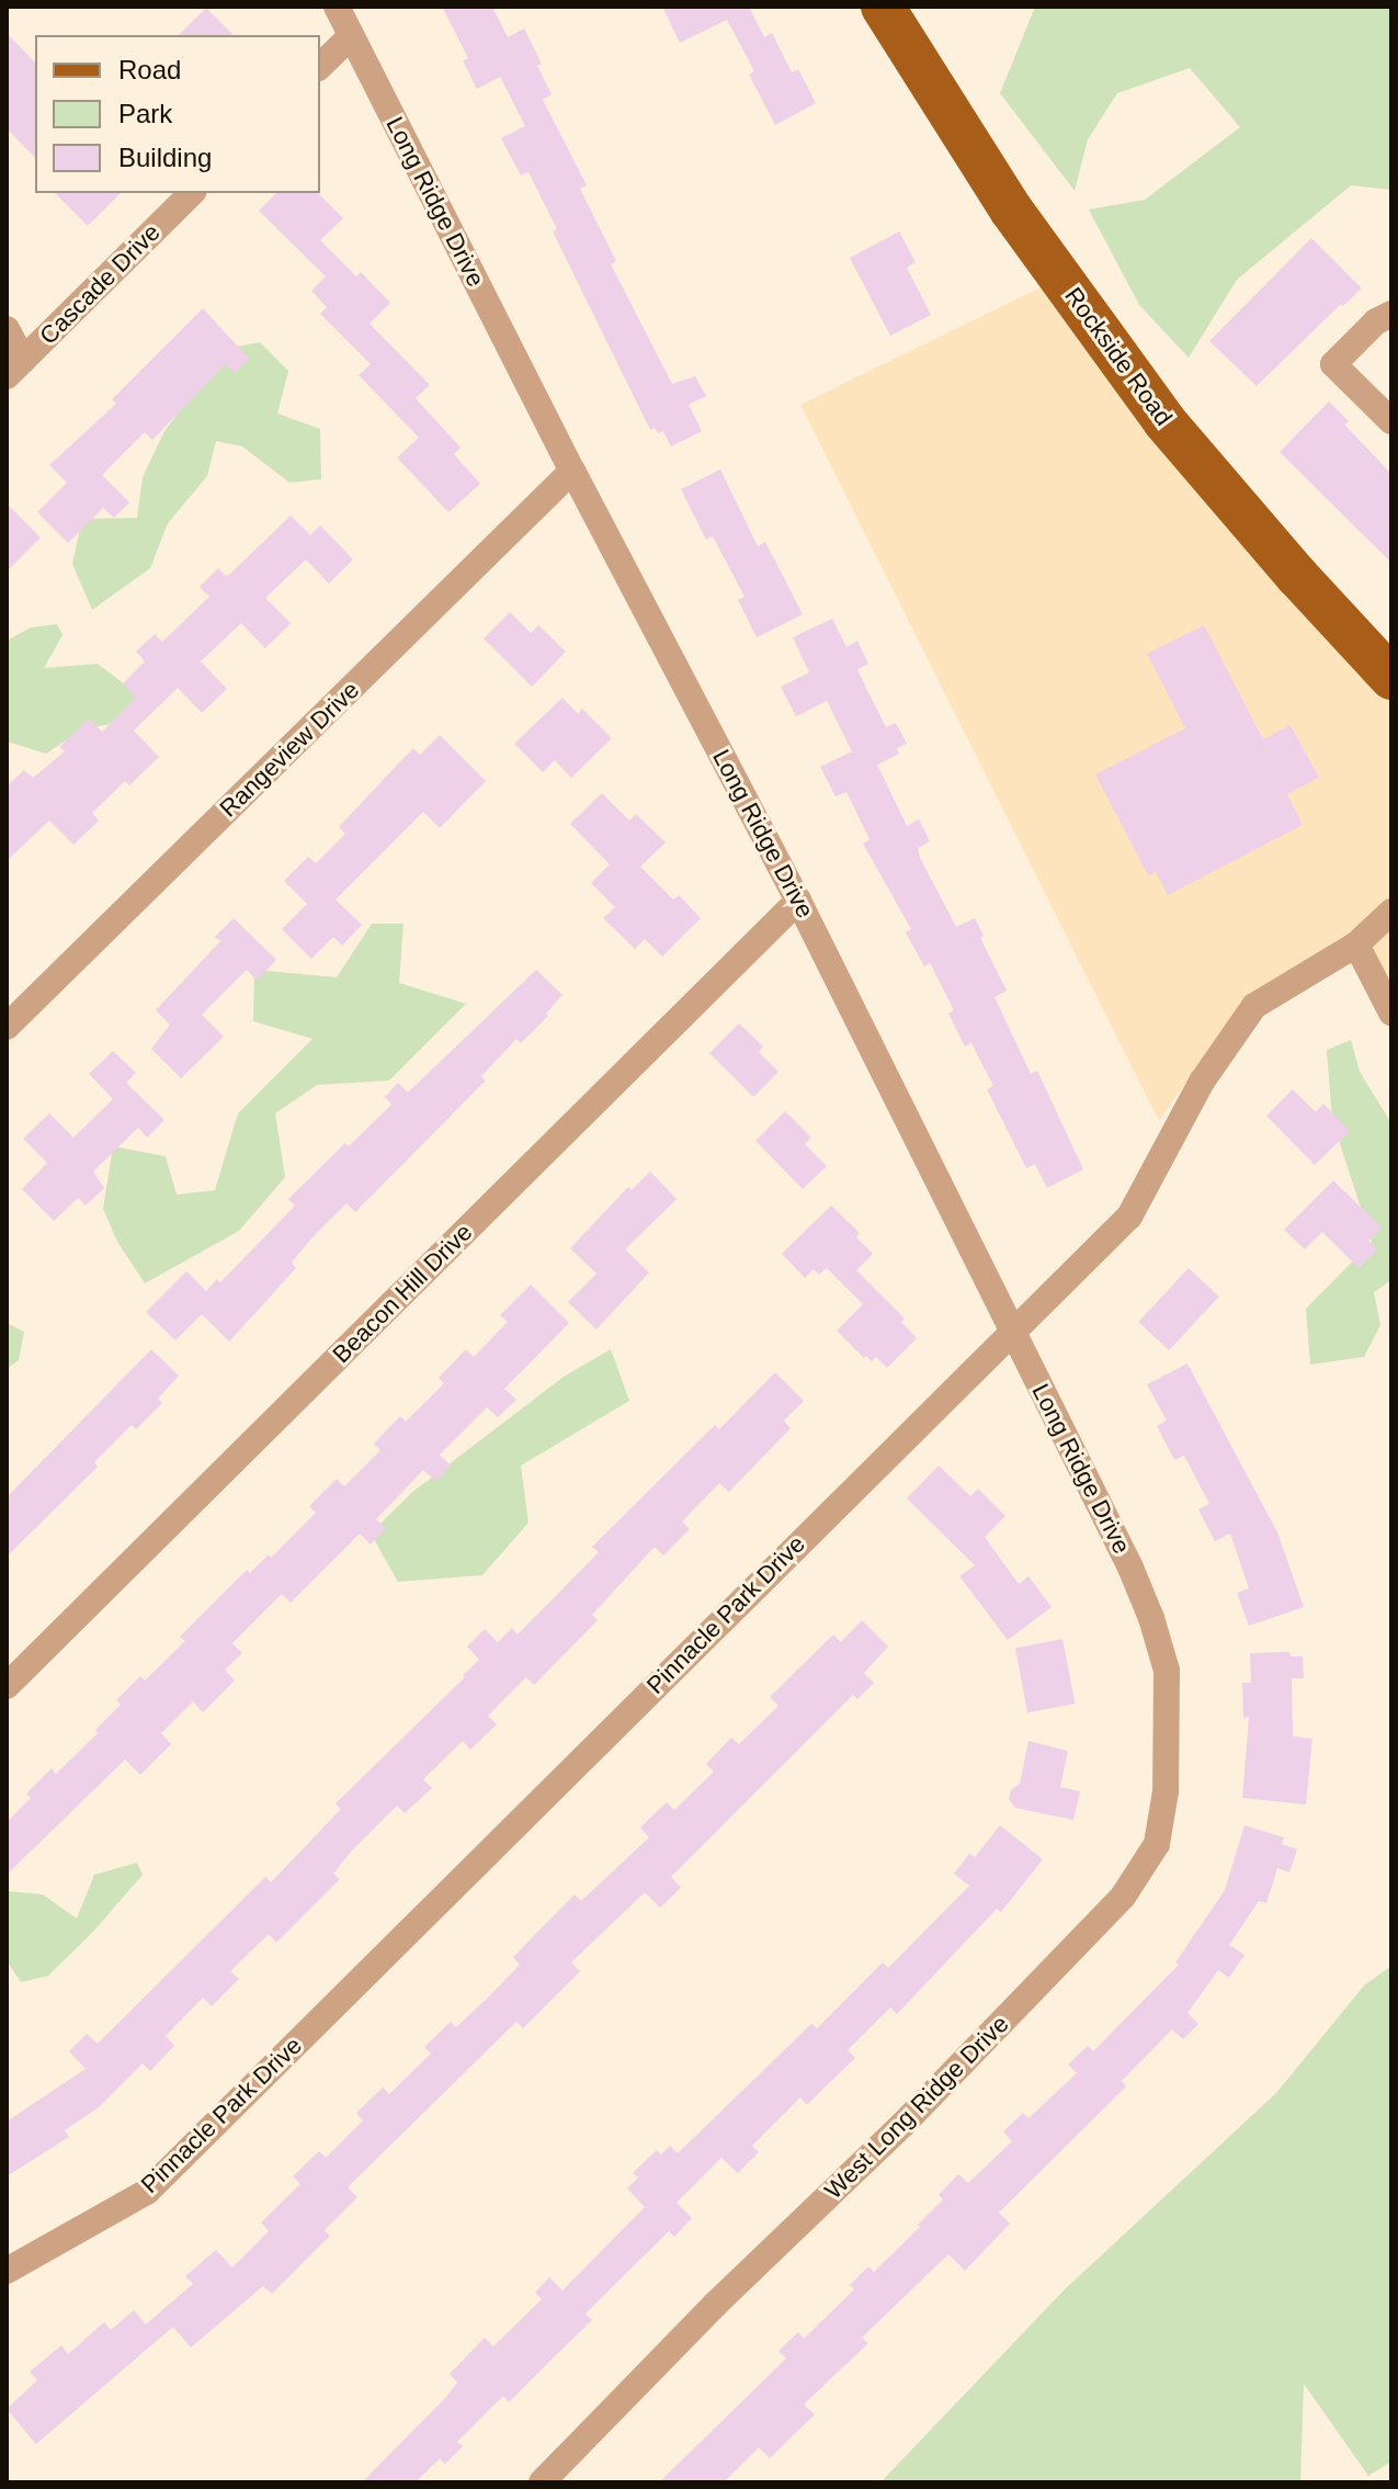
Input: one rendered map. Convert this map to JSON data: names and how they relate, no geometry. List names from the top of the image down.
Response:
{
  "streets": {
    "main road": ["Rockside Road"],
    "street": [
      "Long Ridge Drive",
      "Cascade Drive",
      "Rangeview Drive",
      "Beacon Hill Drive",
      "Pinnacle Park Drive",
      "West Long Ridge Drive"
    ]
  },
  "crossings": [
    ["Long Ridge Drive", "Rangeview Drive"],
    ["Long Ridge Drive", "Beacon Hill Drive"],
    ["Long Ridge Drive", "Pinnacle Park Drive"],
    ["Long Ridge Drive", "West Long Ridge Drive"]
  ],
  "legend": ["Road", "Park", "Building"]
}
